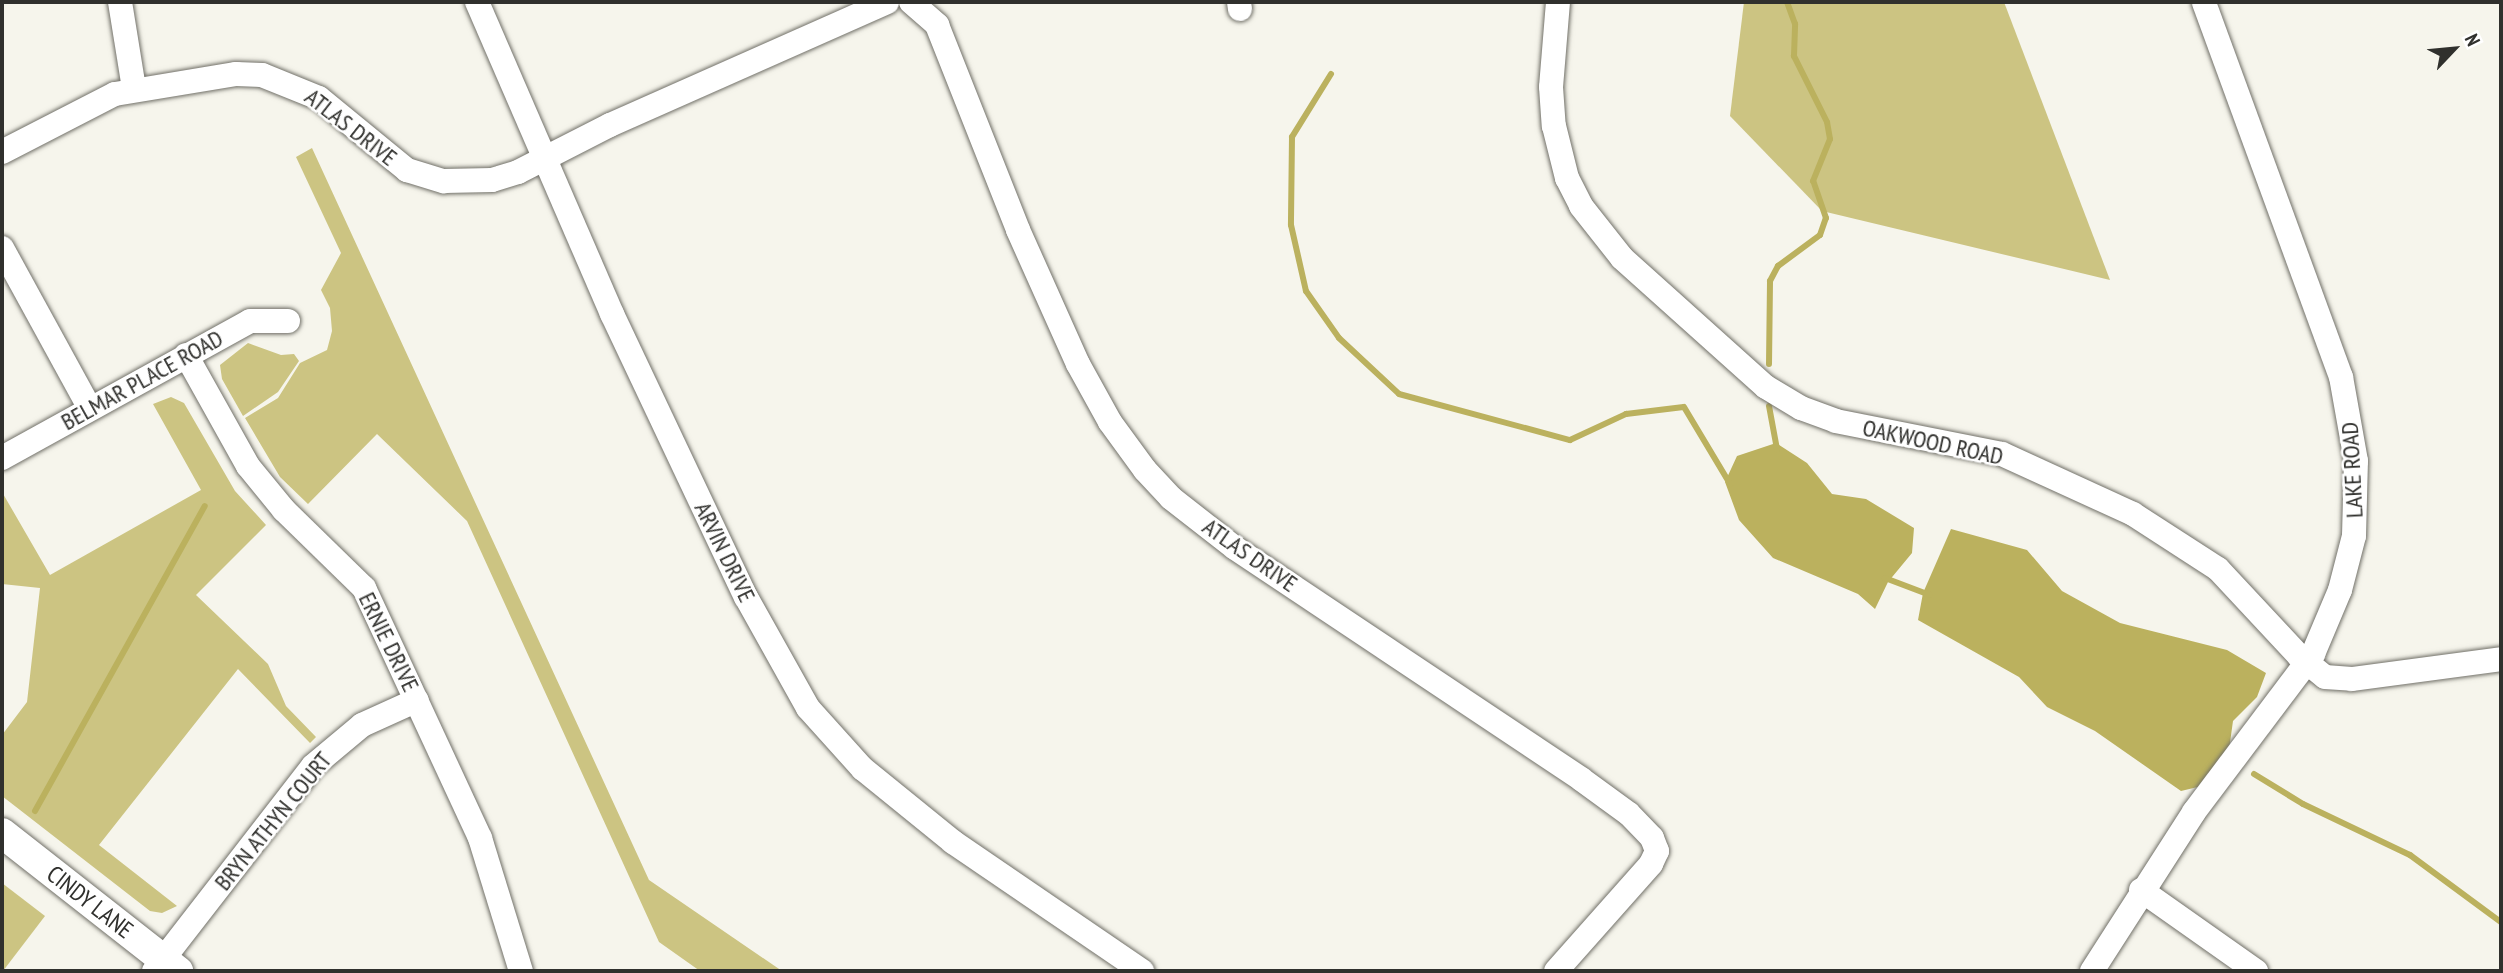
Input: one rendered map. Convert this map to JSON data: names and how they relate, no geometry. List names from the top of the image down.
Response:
{
  "streets": {
    "main road": ["CINDY LANE"],
    "street": [
      "ATLAS DRIVE",
      "BELMAR PLACE ROAD",
      "OAKWOOD ROAD",
      "LAKE ROAD",
      "ARVIN DRIVE",
      "ERNIE DRIVE",
      "BRYN ATHYN COURT"
    ]
  },
  "crossings": [
    ["ATLAS DRIVE", "ARVIN DRIVE"],
    ["BELMAR PLACE ROAD", "ERNIE DRIVE"],
    ["OAKWOOD ROAD", "LAKE ROAD"],
    ["ERNIE DRIVE", "BRYN ATHYN COURT"],
    ["BRYN ATHYN COURT", "CINDY LANE"]
  ],
  "north": "top right"
}
